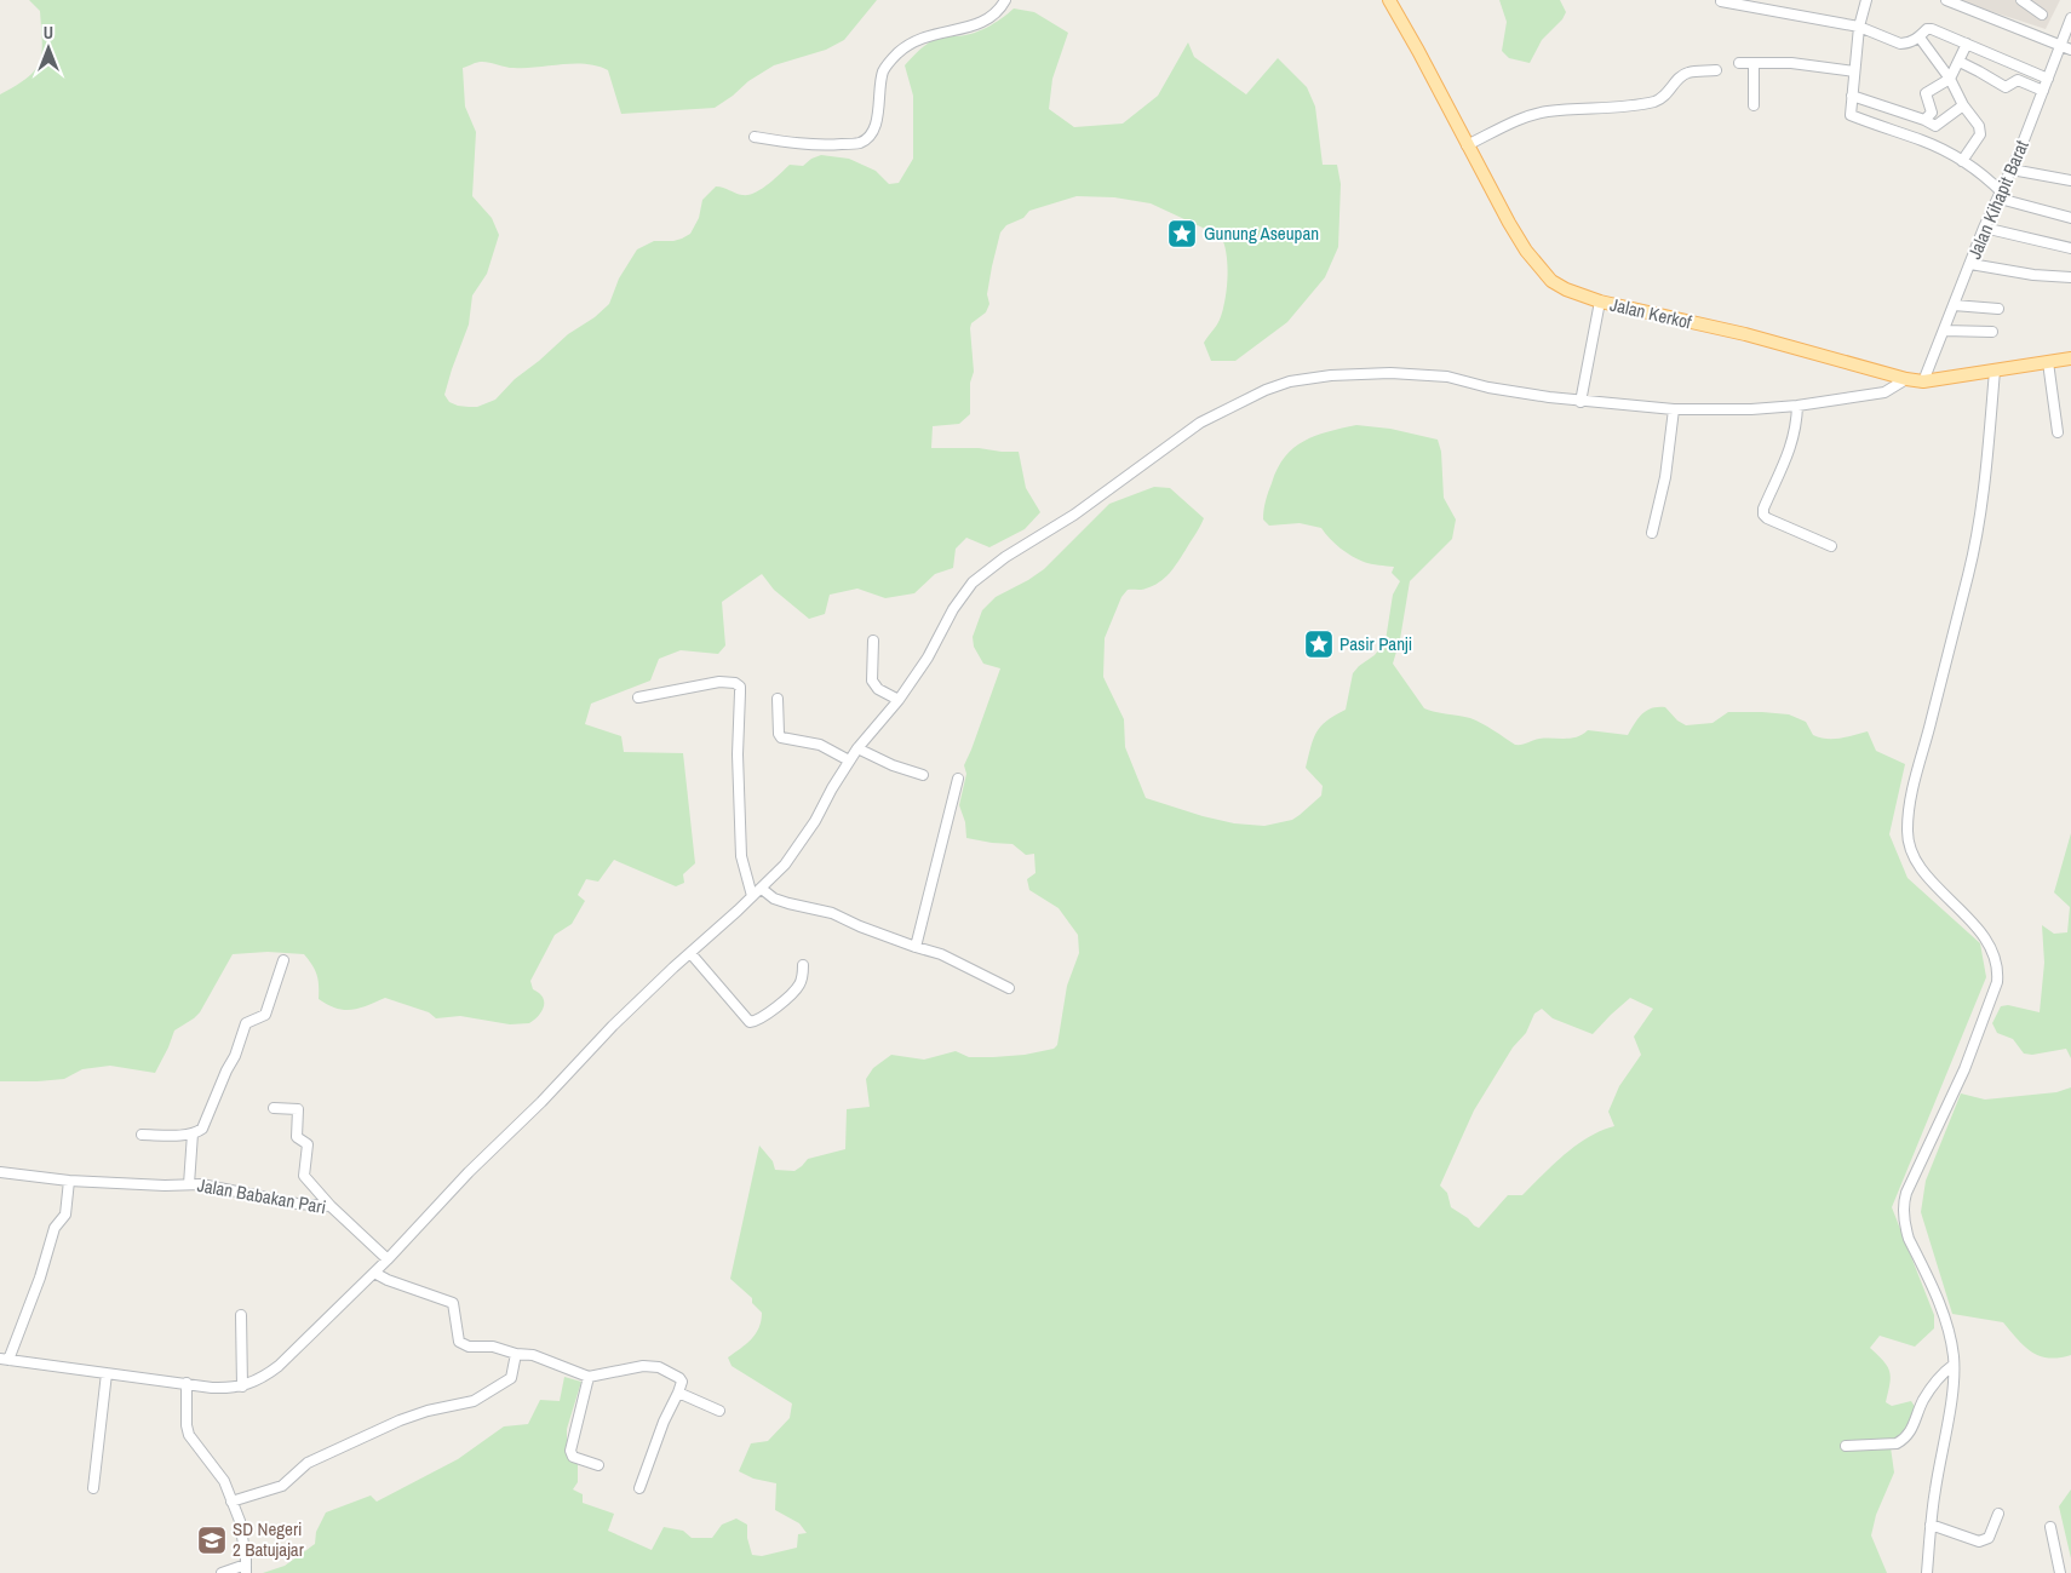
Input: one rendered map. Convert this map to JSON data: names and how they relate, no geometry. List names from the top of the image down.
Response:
{
  "streets": {
    "main road": ["Jalan Kerkof"],
    "street": ["Jalan Kihapit Barat", "Jalan Babakan Pari"]
  },
  "crossings": [
    ["Jalan Kihapit Barat", "Jalan Kerkof"]
  ],
  "places": {
    "place": ["Gunung Aseupan", "Pasir Panji"],
    "school or university": ["SD Negeri 2 Batujajar"]
  },
  "north": "top"
}
